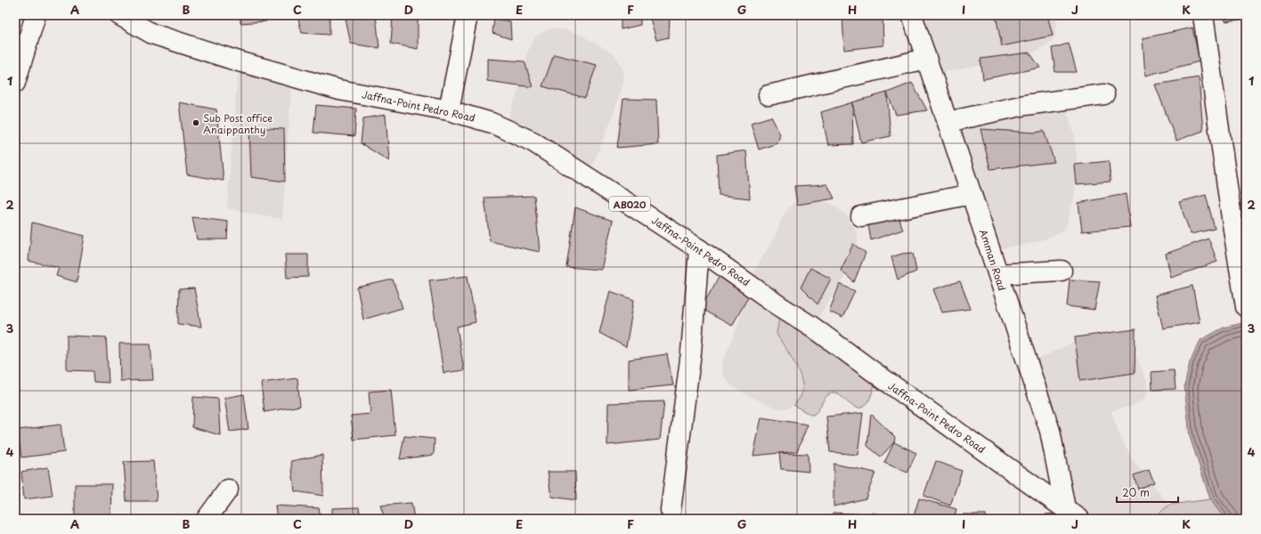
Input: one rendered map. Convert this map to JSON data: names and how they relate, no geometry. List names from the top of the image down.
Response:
{
  "streets": {
    "street": ["Jaffna-Point Pedro Road", "AB020", "Amman Road"]
  },
  "crossings": [
    ["Jaffna-Point Pedro Road", "Amman Road"]
  ],
  "places": ["Sub Post office Anaippanthy"],
  "scale_bar": "20 m",
  "grid": {
    "columns": [
      "A",
      "B",
      "C",
      "D",
      "E",
      "F",
      "G",
      "H",
      "I",
      "J",
      "K"
    ],
    "rows": [
      "1",
      "2",
      "3",
      "4"
    ]
  }
}
